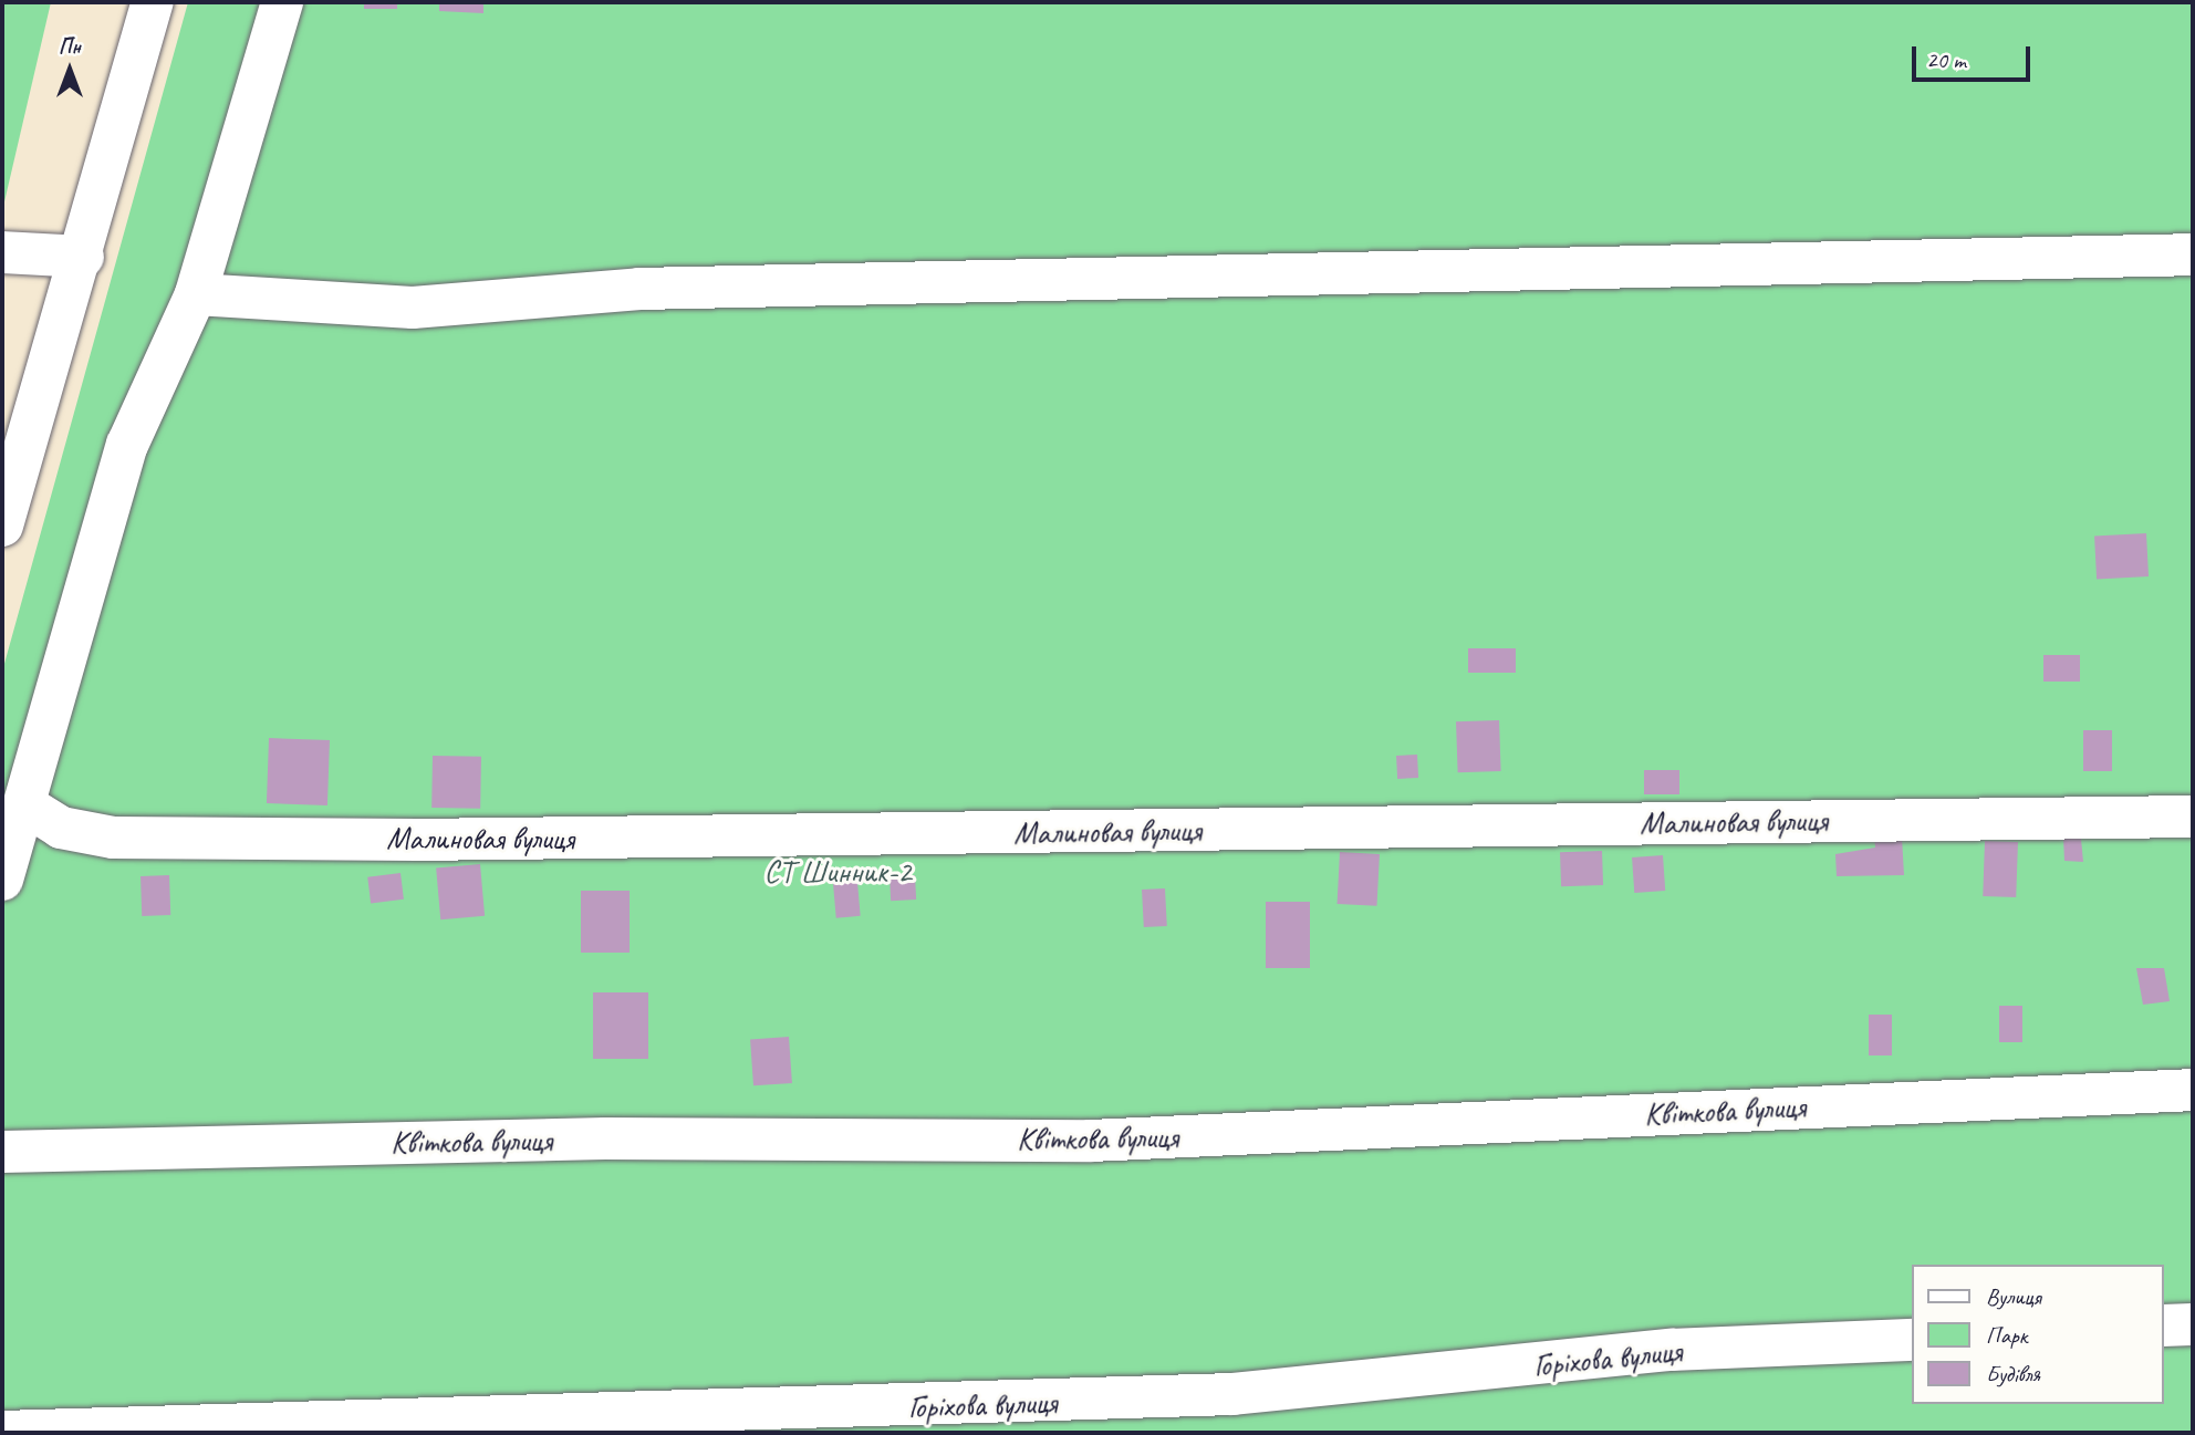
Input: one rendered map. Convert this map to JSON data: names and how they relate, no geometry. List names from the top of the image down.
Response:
{
  "streets": {
    "street": ["Малиновая вулиця", "Квіткова вулиця", "Горіхова вулиця"]
  },
  "parks": ["СТ Шинник-2"],
  "legend": ["Вулиця", "Парк", "Будівля"],
  "scale_bar": "20 m",
  "north": "top"
}
